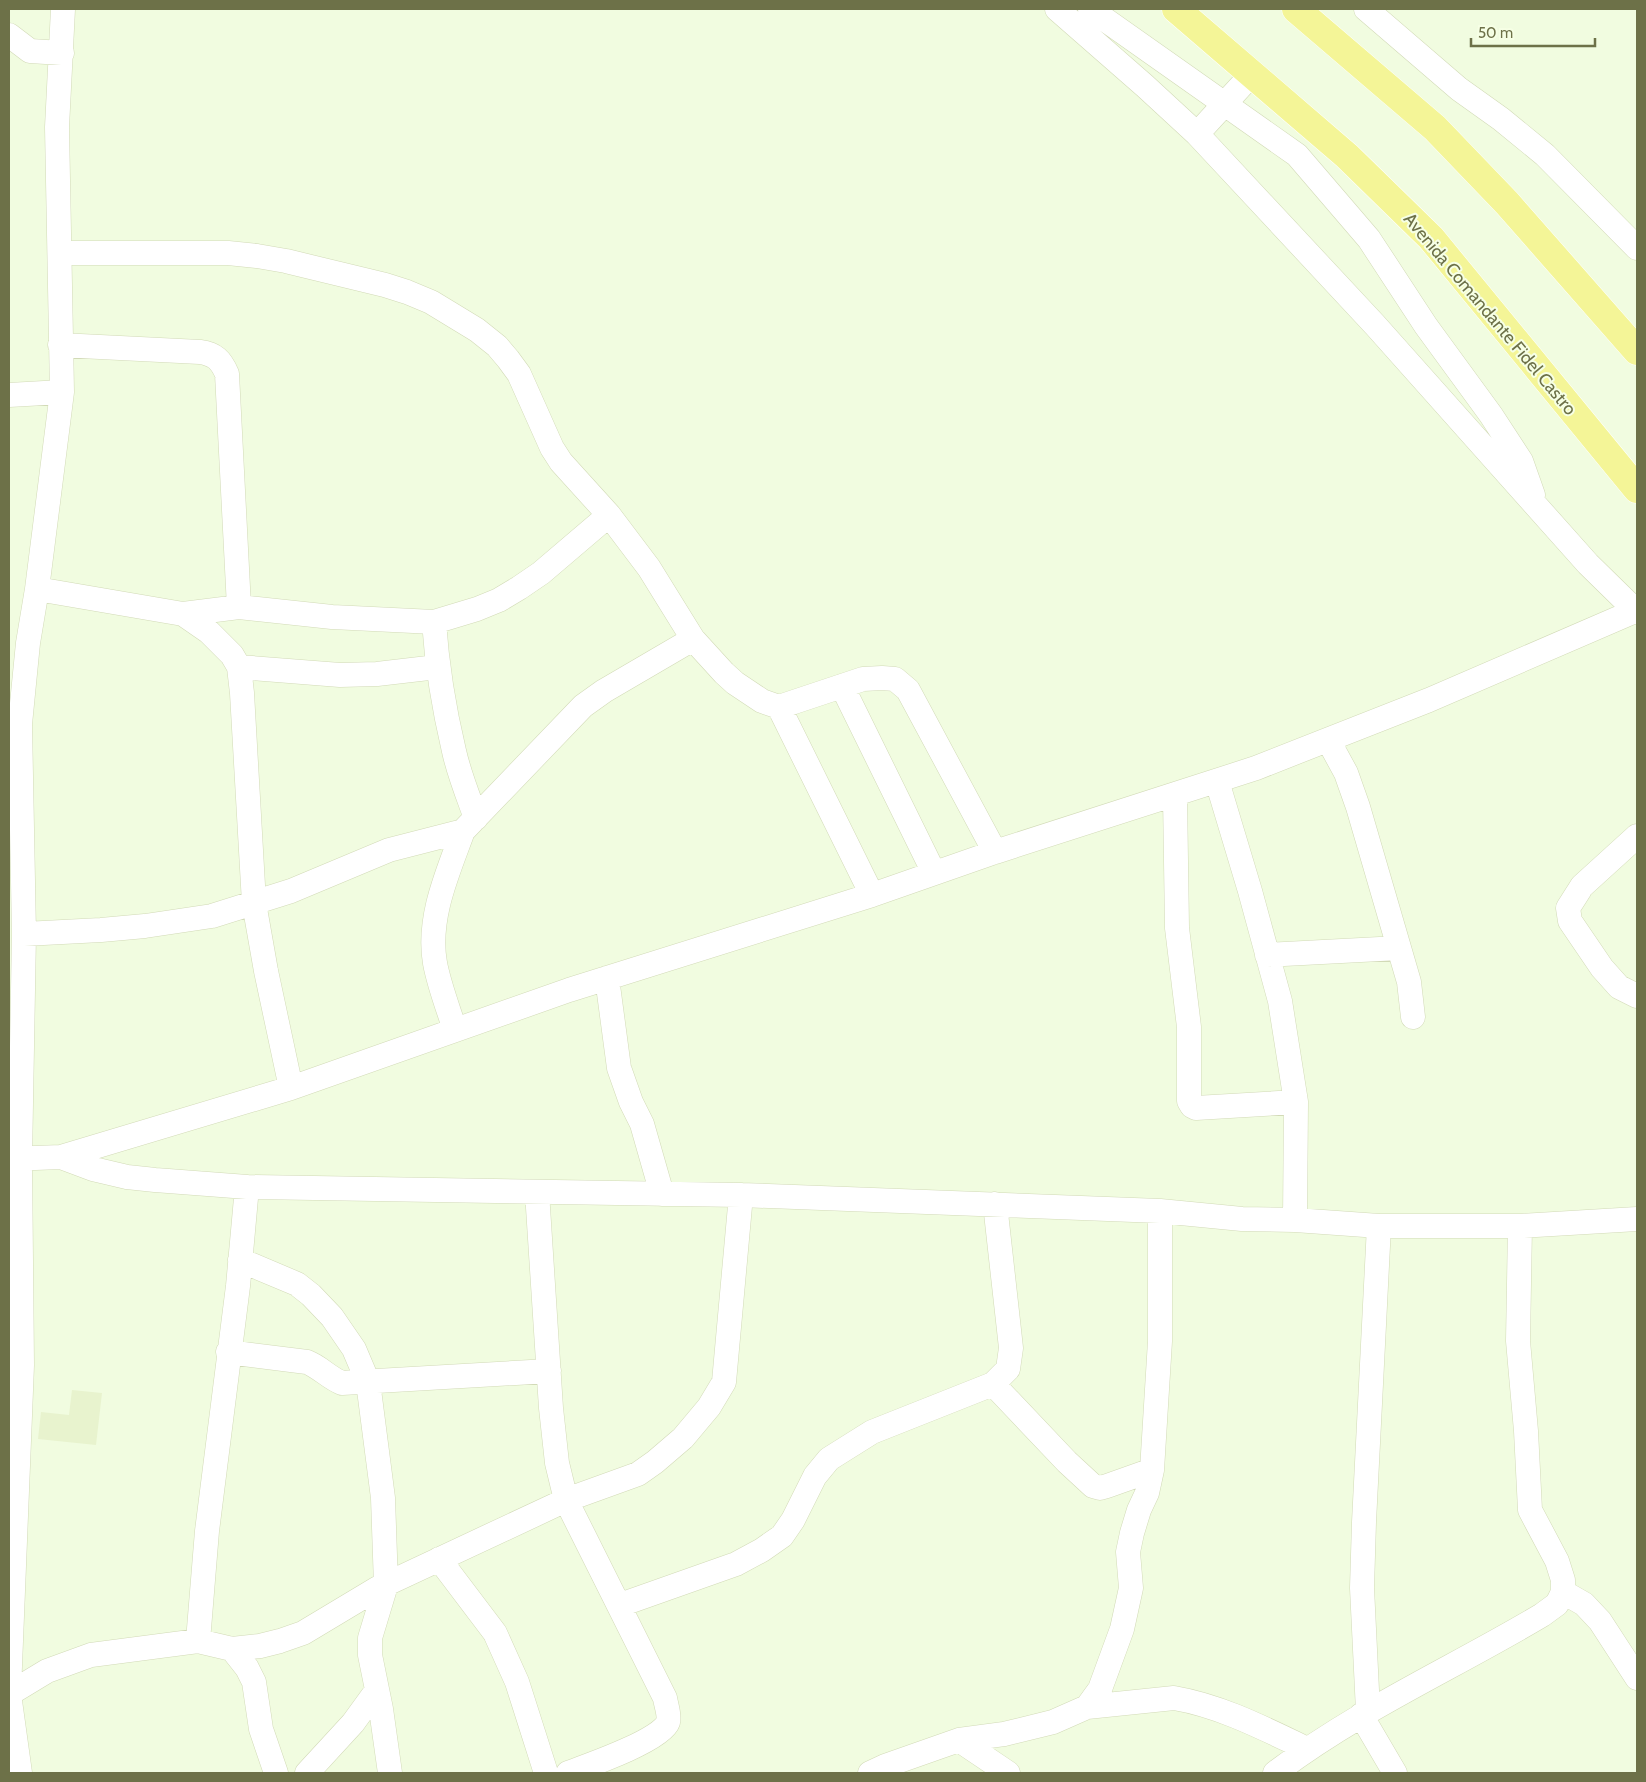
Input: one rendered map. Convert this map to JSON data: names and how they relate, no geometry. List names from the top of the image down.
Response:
{
  "streets": {
    "highway": ["Avenida Comandante Fidel Castro"]
  },
  "scale_bar": "50 m"
}
